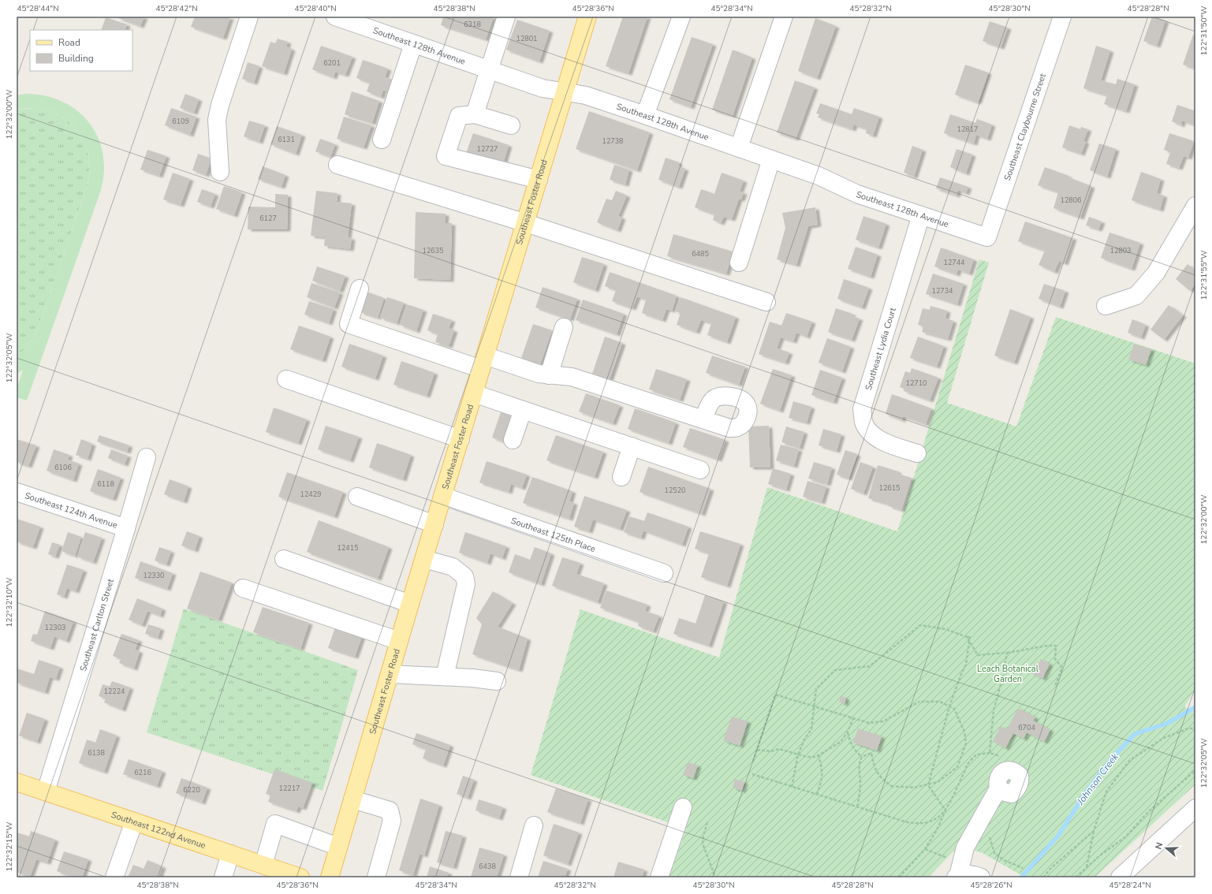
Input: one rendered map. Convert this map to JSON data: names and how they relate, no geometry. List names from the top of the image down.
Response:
{
  "streets": {
    "main road": ["Southeast Foster Road", "Southeast 122nd Avenue"],
    "street": [
      "Southeast 128th Avenue",
      "Southeast Claybourne Street",
      "Southeast Lydia Court",
      "Southeast 124th Avenue",
      "Southeast 125th Place",
      "Southeast Carlton Street"
    ]
  },
  "crossings": [
    ["Southeast 128th Avenue", "Southeast Claybourne Street"],
    ["Southeast 128th Avenue", "Southeast Foster Road"],
    ["Southeast 128th Avenue", "Southeast Lydia Court"],
    ["Southeast Foster Road", "Southeast 125th Place"],
    ["Southeast 124th Avenue", "Southeast Carlton Street"],
    ["Southeast Carlton Street", "Southeast 122nd Avenue"]
  ],
  "water": ["Johnson Creek"],
  "parks": ["Leach Botanical Garden"],
  "house_numbers": [
    "6318",
    "12801",
    "6201",
    "6109",
    "12817",
    "6131",
    "12738",
    "12727",
    "12806",
    "6127",
    "12635",
    "12803",
    "6485",
    "12744",
    "12734",
    "12710",
    "6106",
    "6118",
    "12615",
    "12520",
    "12429",
    "12415",
    "12330",
    "12303",
    "12224",
    "6704",
    "6138",
    "6216",
    "12217",
    "6220",
    "6438"
  ],
  "legend": ["Road", "Building"],
  "north": "left",
  "coordinates": [
    "45°28'44\"N",
    "45°28'42\"N",
    "45°28'40\"N",
    "45°28'38\"N",
    "45°28'36\"N",
    "45°28'34\"N",
    "45°28'32\"N",
    "45°28'30\"N",
    "45°28'28\"N",
    "122°31'50\"W",
    "122°32'00\"W",
    "122°31'55\"W",
    "122°32'05\"W",
    "122°32'10\"W",
    "122°32'15\"W",
    "45°28'26\"N",
    "45°28'24\"N"
  ]
}
